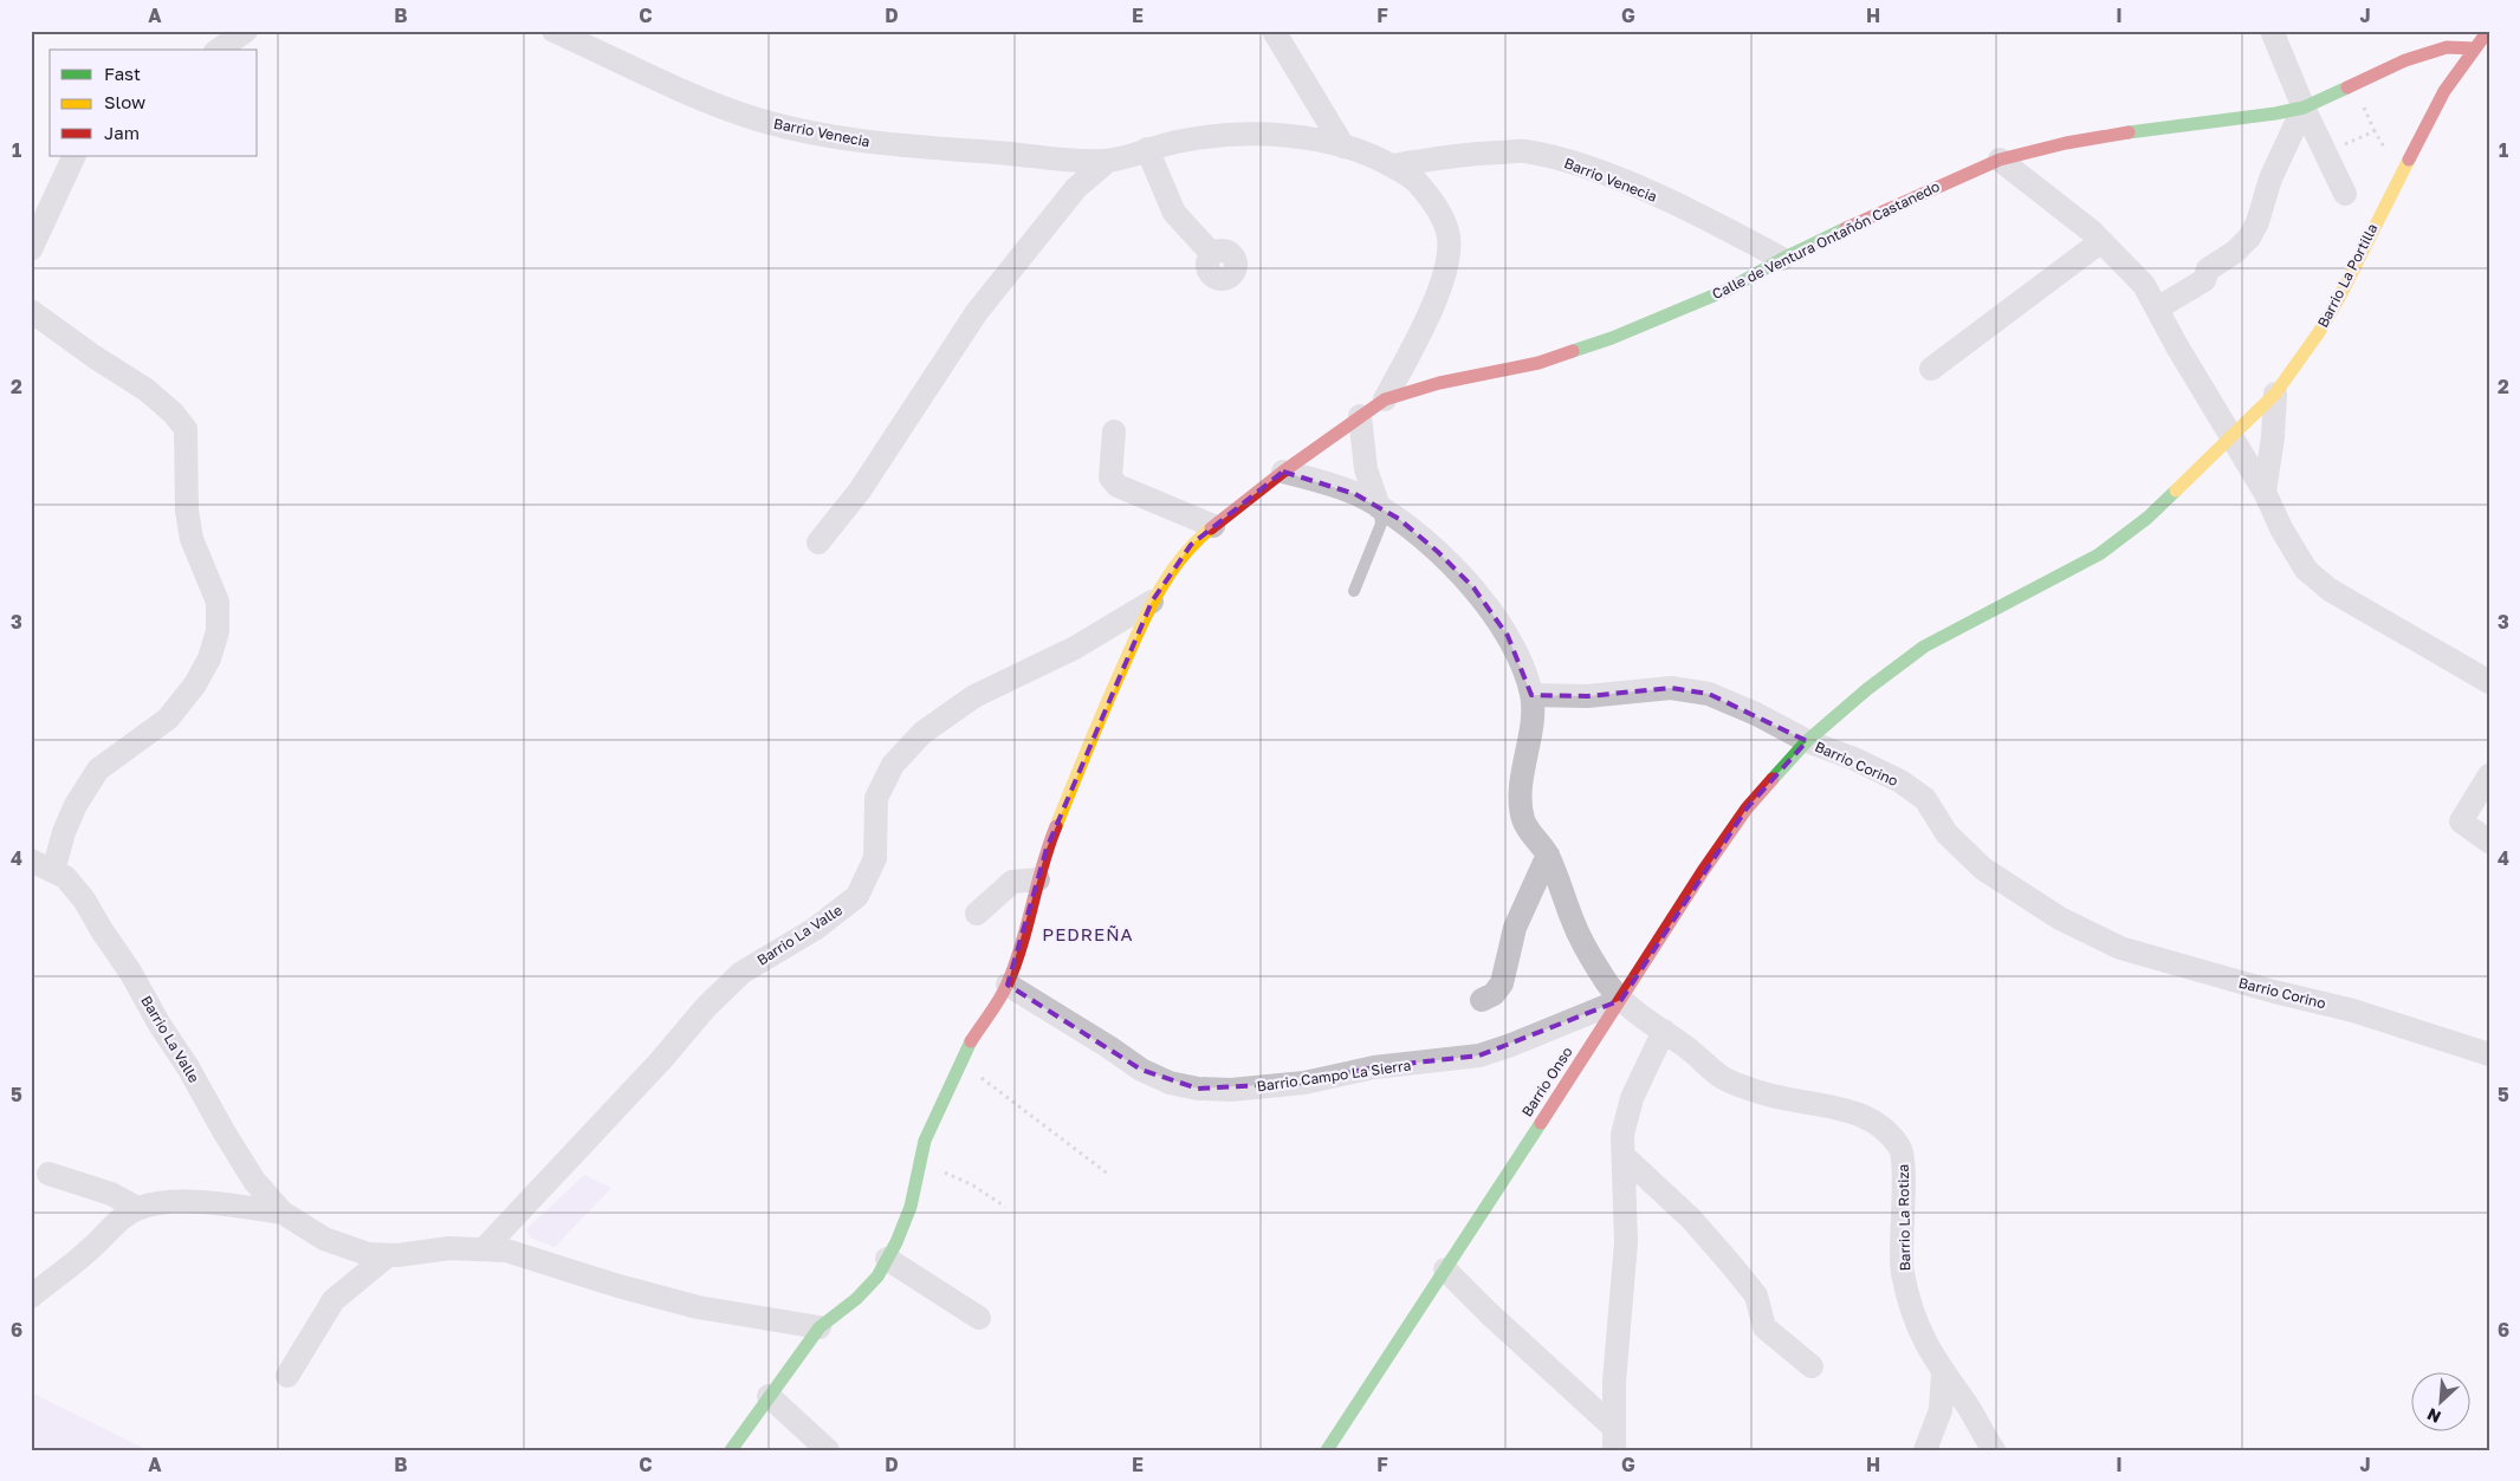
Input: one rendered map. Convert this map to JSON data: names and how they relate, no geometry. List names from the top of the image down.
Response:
{
  "streets": {
    "street": [
      "Barrio Venecia",
      "Calle de Ventura Ontañón Castanedo",
      "Barrio La Portilla",
      "Barrio Corino",
      "Barrio La Valle",
      "Barrio Campo La Sierra",
      "Barrio Onso",
      "Barrio La Rotiza"
    ]
  },
  "crossings": [
    ["Barrio Venecia", "Calle de Ventura Ontañón Castanedo"],
    ["Calle de Ventura Ontañón Castanedo", "Barrio La Portilla"],
    ["Calle de Ventura Ontañón Castanedo", "Barrio La Valle"],
    ["Calle de Ventura Ontañón Castanedo", "Barrio Campo La Sierra"],
    ["Barrio La Portilla", "Barrio Corino"],
    ["Barrio Corino", "Barrio Onso"],
    ["Barrio Campo La Sierra", "Barrio Onso"],
    ["Barrio Campo La Sierra", "Barrio La Rotiza"],
    ["Barrio Onso", "Barrio La Rotiza"]
  ],
  "districts": ["PEDREÑA"],
  "legend": ["Fast", "Slow", "Jam"],
  "north": "bottom left",
  "grid": {
    "columns": [
      "A",
      "B",
      "C",
      "D",
      "E",
      "F",
      "G",
      "H",
      "I",
      "J"
    ],
    "rows": [
      "1",
      "2",
      "3",
      "4",
      "5",
      "6"
    ]
  }
}
